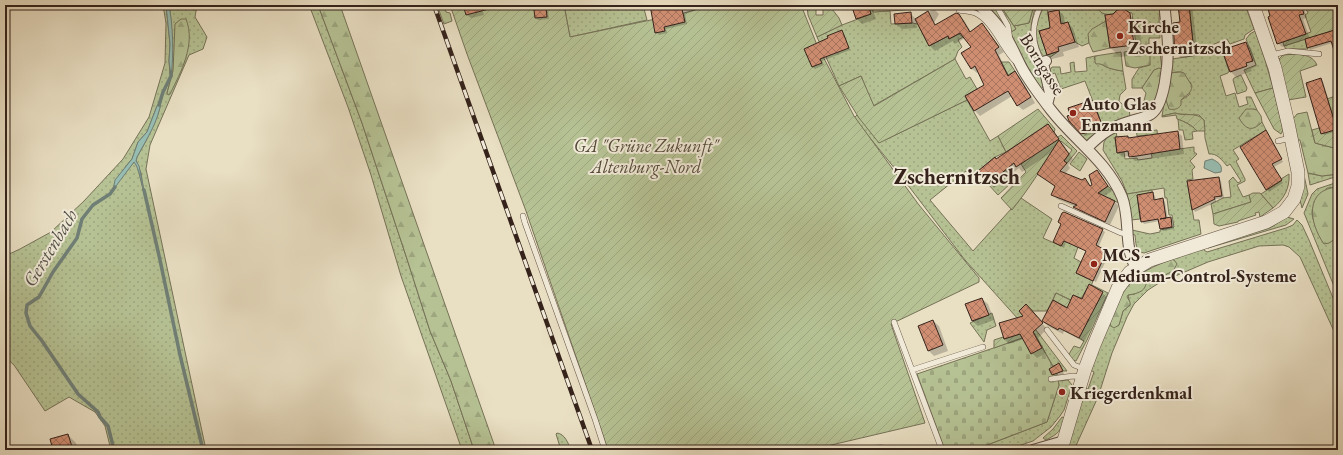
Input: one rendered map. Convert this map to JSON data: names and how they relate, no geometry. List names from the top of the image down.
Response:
{
  "streets": {
    "street": ["Borngasse"]
  },
  "districts": ["Zschernitzsch"],
  "water": ["Gerstenbach"],
  "parks": ["GA \"Grüne Zukunft\" Altenburg-Nord"],
  "places": [
    "Kirche Zschernitzsch",
    "Auto Glas Enzmann",
    "MCS - Medium-Control-Systeme",
    "Kriegerdenkmal"
  ]
}
